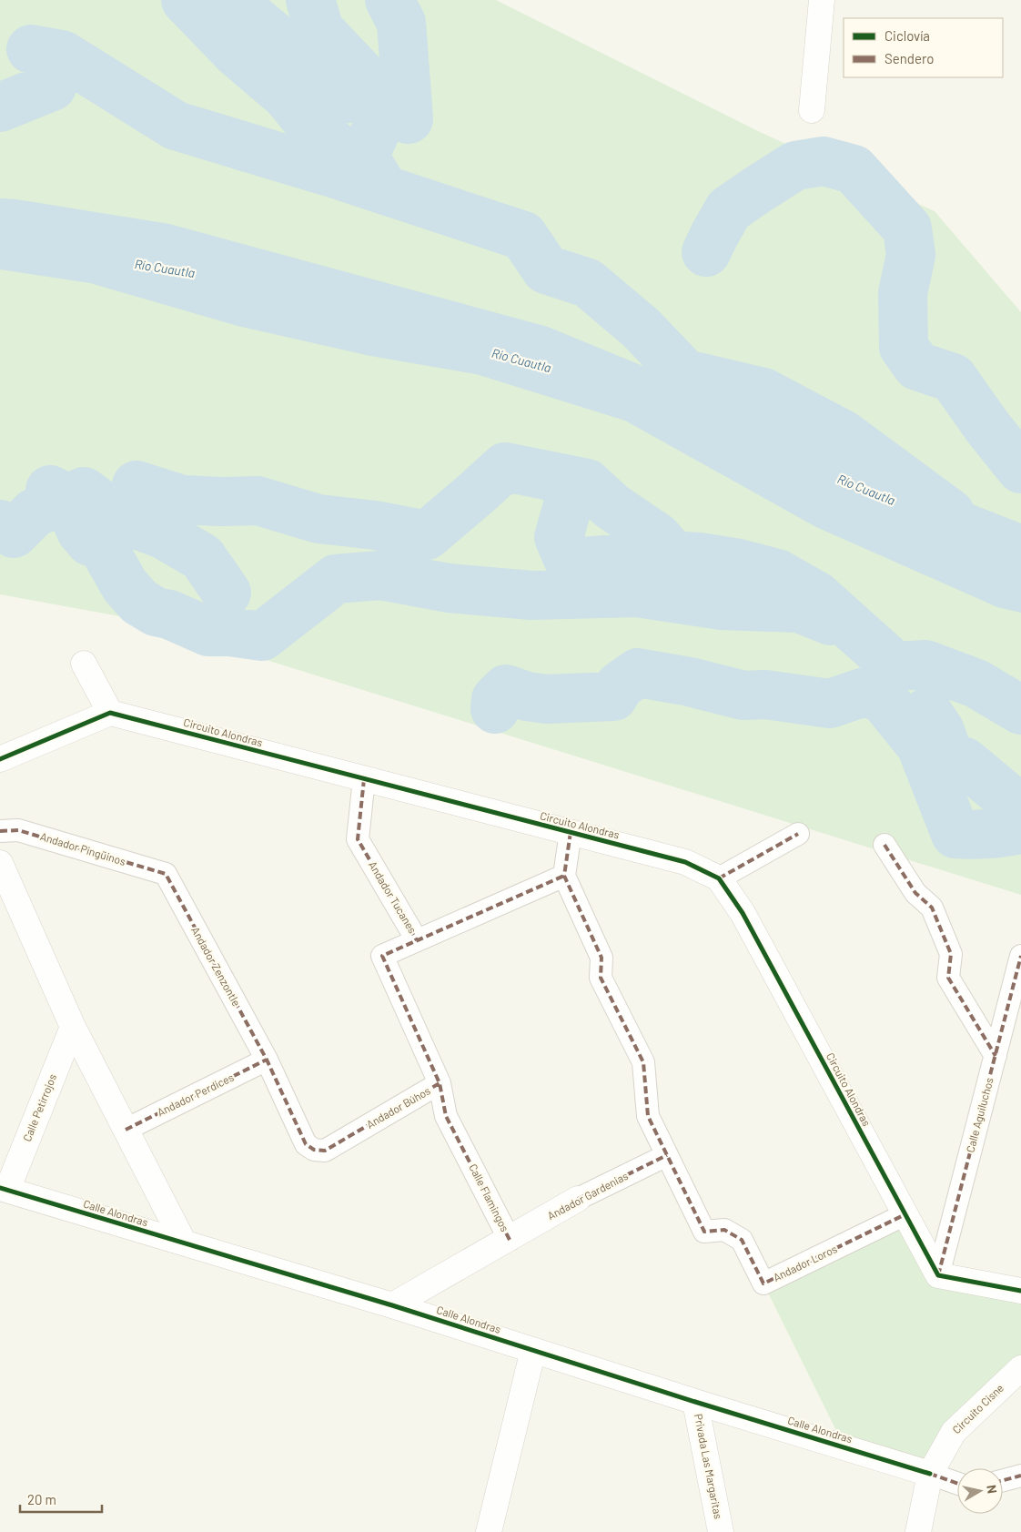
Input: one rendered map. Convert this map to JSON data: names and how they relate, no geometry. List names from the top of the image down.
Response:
{
  "streets": {
    "street": [
      "Circuito Alondras",
      "Andador Pingüinos",
      "Andador Tucanes",
      "Andador Zenzontle",
      "Andador Perdices",
      "Calle Petirrojos",
      "Andador Búhos",
      "Calle Aguiluchos",
      "Andador Gardenias",
      "Calle Flamingos",
      "Calle Alondras",
      "Andador Loros",
      "Circuito Cisne",
      "Privada Las Margaritas"
    ]
  },
  "crossings": [
    ["Circuito Alondras", "Andador Tucanes"],
    ["Circuito Alondras", "Calle Aguiluchos"],
    ["Circuito Alondras", "Andador Loros"],
    ["Andador Pingüinos", "Andador Zenzontle"],
    ["Andador Tucanes", "Andador Búhos"],
    ["Andador Zenzontle", "Andador Perdices"],
    ["Andador Zenzontle", "Andador Búhos"],
    ["Andador Perdices", "Andador Búhos"],
    ["Calle Petirrojos", "Calle Alondras"],
    ["Andador Búhos", "Calle Flamingos"],
    ["Andador Gardenias", "Calle Flamingos"],
    ["Andador Gardenias", "Andador Loros"],
    ["Calle Flamingos", "Calle Alondras"],
    ["Calle Alondras", "Circuito Cisne"],
    ["Calle Alondras", "Privada Las Margaritas"]
  ],
  "water": ["Río Cuautla"],
  "legend": ["Ciclovía", "Sendero"],
  "scale_bar": "20 m",
  "north": "right"
}
